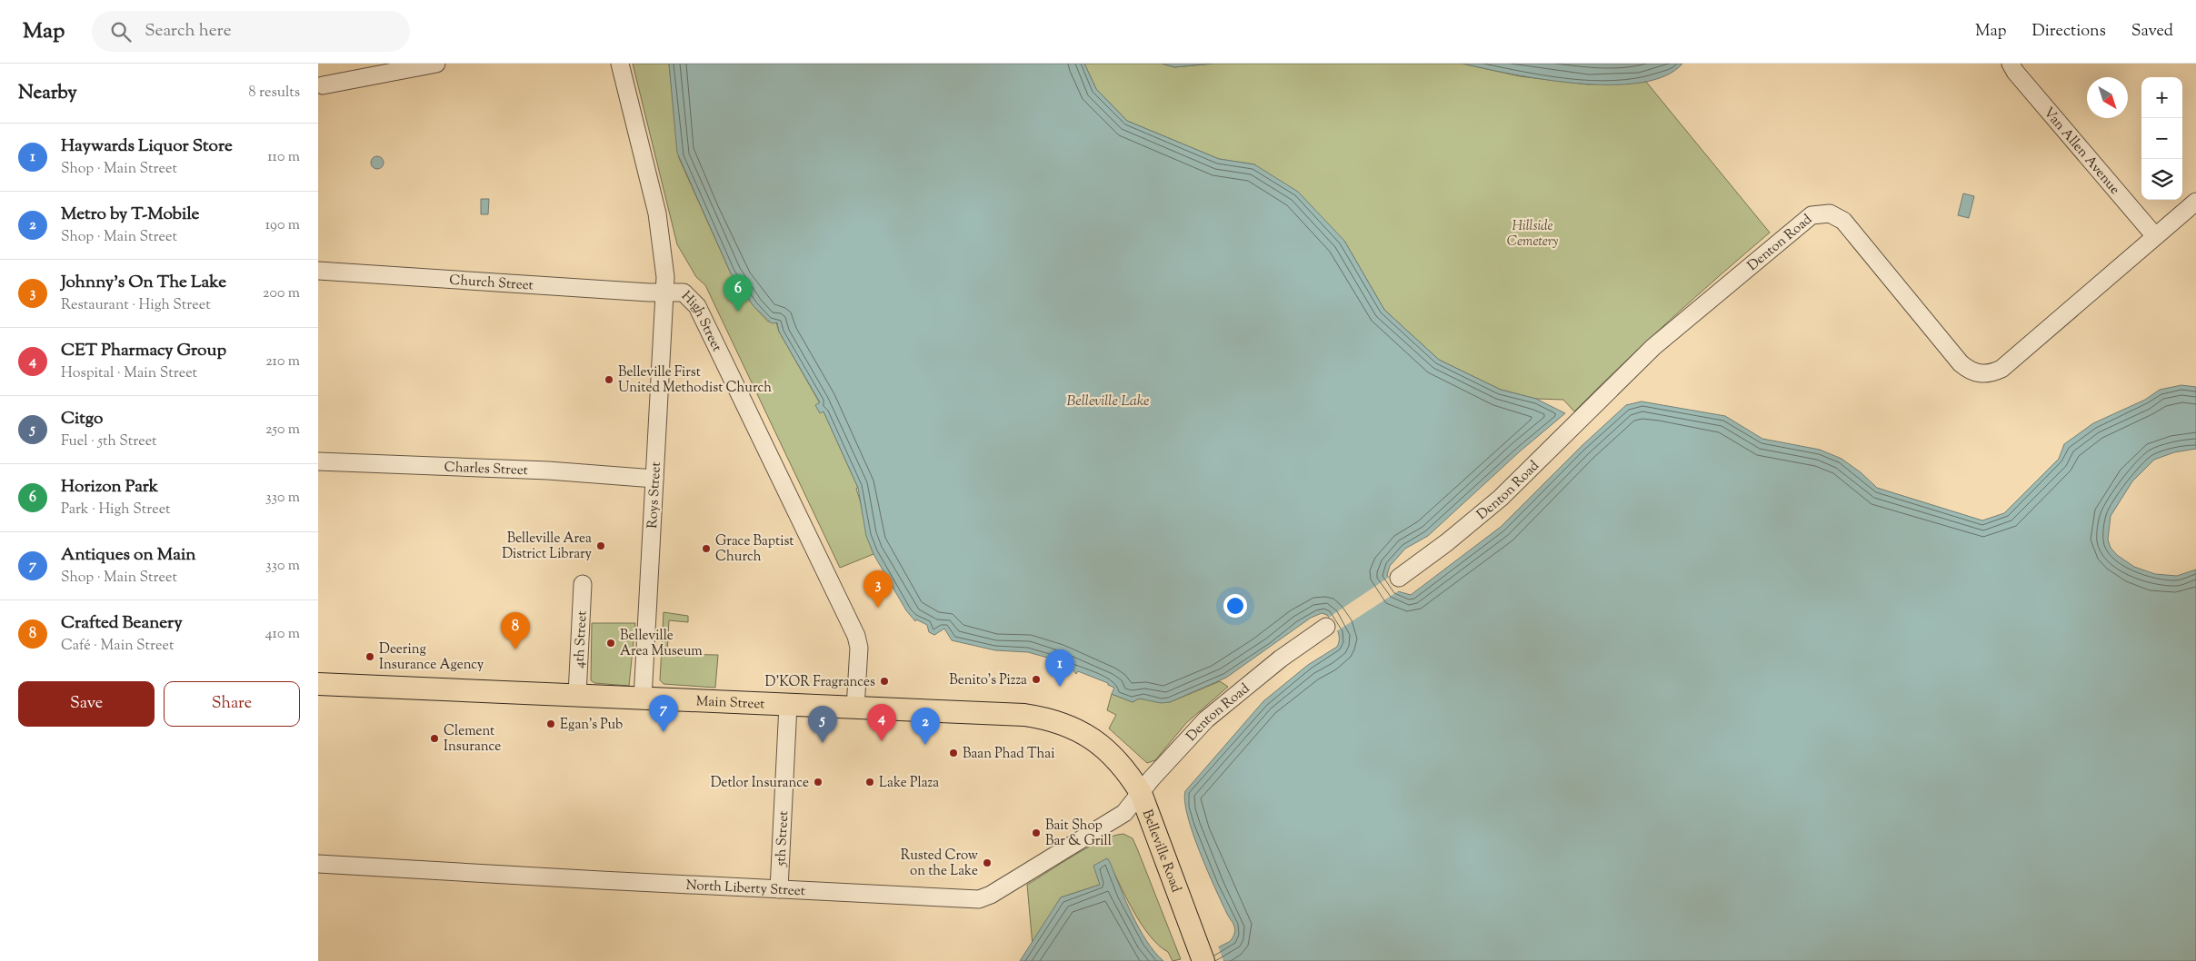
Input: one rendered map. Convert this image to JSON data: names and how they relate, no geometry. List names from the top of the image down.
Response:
{
  "streets": {
    "main road": ["Main Street", "Belleville Road"],
    "street": [
      "Van Allen Avenue",
      "Denton Road",
      "Church Street",
      "High Street",
      "Charles Street",
      "Roys Street",
      "4th Street",
      "5th Street",
      "North Liberty Street"
    ]
  },
  "crossings": [
    ["Van Allen Avenue", "Denton Road"],
    ["Denton Road", "Belleville Road"],
    ["Denton Road", "North Liberty Street"],
    ["Church Street", "High Street"],
    ["Church Street", "Roys Street"],
    ["High Street", "Roys Street"],
    ["High Street", "Main Street"],
    ["Charles Street", "Roys Street"],
    ["Roys Street", "Main Street"],
    ["4th Street", "Main Street"],
    ["Main Street", "5th Street"],
    ["Main Street", "Belleville Road"],
    ["5th Street", "North Liberty Street"],
    ["Belleville Road", "North Liberty Street"]
  ],
  "water": ["Belleville Lake"],
  "parks": ["Hillside Cemetery"],
  "places": [
    "Belleville First United Methodist Church",
    "Belleville Area District Library",
    "Grace Baptist Church",
    "Belleville Area Museum",
    "Deering Insurance Agency",
    "Benito's Pizza",
    "D'KOR Fragrances",
    "Egan's Pub",
    "Clement Insurance",
    "Baan Phad Thai",
    "Detlor Insurance",
    "Lake Plaza",
    "Bait Shop Bar & Grill",
    "Rusted Crow on the Lake"
  ],
  "north": "bottom right",
  "page": {
    "header": "Map",
    "search": "Search here",
    "nav": ["Map", "Directions", "Saved"],
    "heading": ["Nearby", "8 results"],
    "map_buttons": ["+", "−"],
    "list": [
      {
        "mark": "1",
        "name": "Haywards Liquor Store",
        "note": "Shop · Main Street",
        "value": "110 m"
      },
      {
        "mark": "2",
        "name": "Metro by T-Mobile",
        "note": "Shop · Main Street",
        "value": "190 m"
      },
      {
        "mark": "3",
        "name": "Johnny's On The Lake",
        "note": "Restaurant · High Street",
        "value": "200 m"
      },
      {
        "mark": "4",
        "name": "CET Pharmacy Group",
        "note": "Hospital · Main Street",
        "value": "210 m"
      },
      {
        "mark": "5",
        "name": "Citgo",
        "note": "Fuel · 5th Street",
        "value": "250 m"
      },
      {
        "mark": "6",
        "name": "Horizon Park",
        "note": "Park · High Street",
        "value": "330 m"
      },
      {
        "mark": "7",
        "name": "Antiques on Main",
        "note": "Shop · Main Street",
        "value": "330 m"
      },
      {
        "mark": "8",
        "name": "Crafted Beanery",
        "note": "Café · Main Street",
        "value": "410 m"
      }
    ],
    "pins": [
      "6",
      "3",
      "8",
      "1",
      "7",
      "4",
      "5",
      "2"
    ],
    "buttons": ["Save", "Share"]
  }
}
